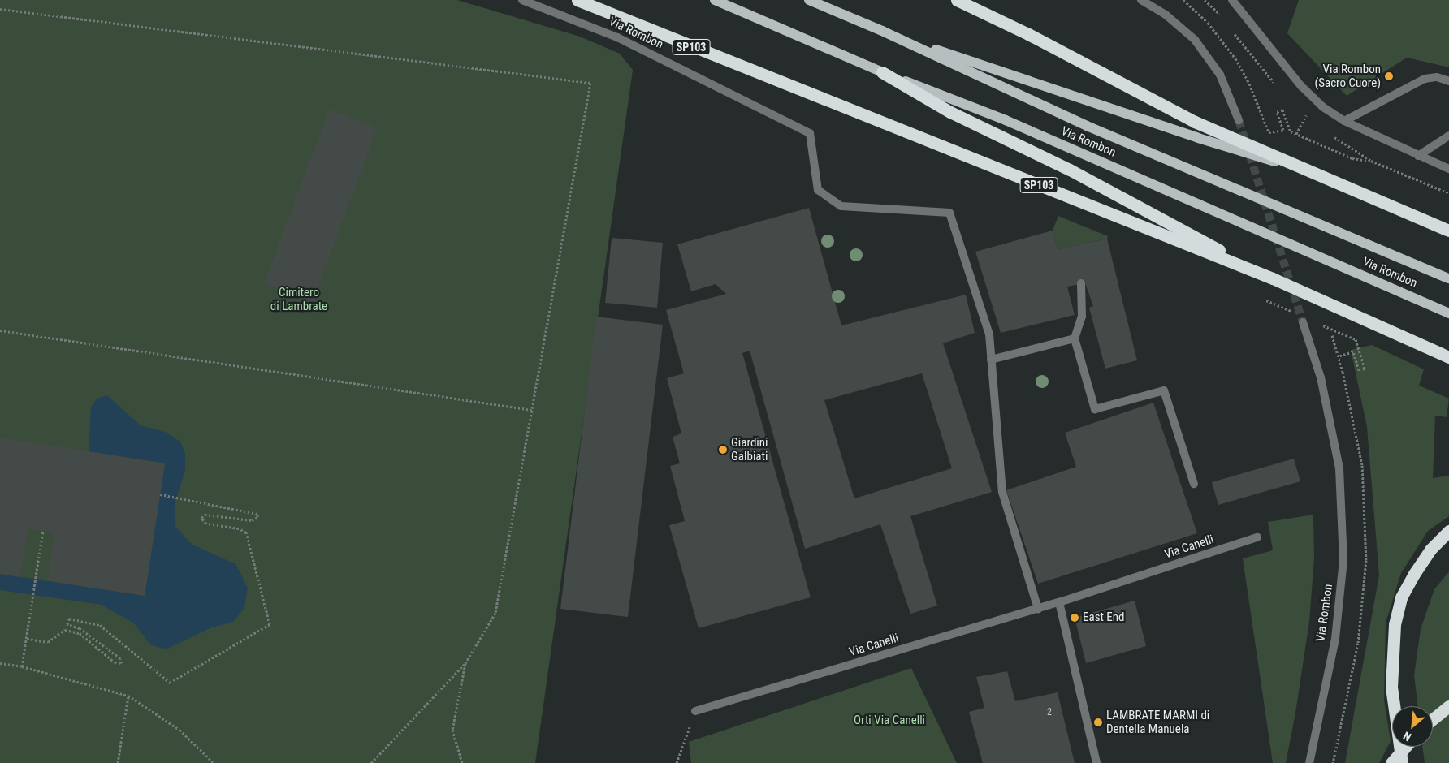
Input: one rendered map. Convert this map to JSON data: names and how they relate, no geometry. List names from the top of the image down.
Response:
{
  "streets": {
    "highway": ["SP103"],
    "main road": ["Via Rombon"],
    "street": ["Via Canelli"]
  },
  "parks": ["Cimitero di Lambrate", "Orti Via Canelli"],
  "places": [
    "Via Rombon (Sacro Cuore)",
    "Giardini Galbiati",
    "East End",
    "LAMBRATE MARMI di Dentella Manuela"
  ],
  "house_numbers": ["2"],
  "north": "bottom left"
}
